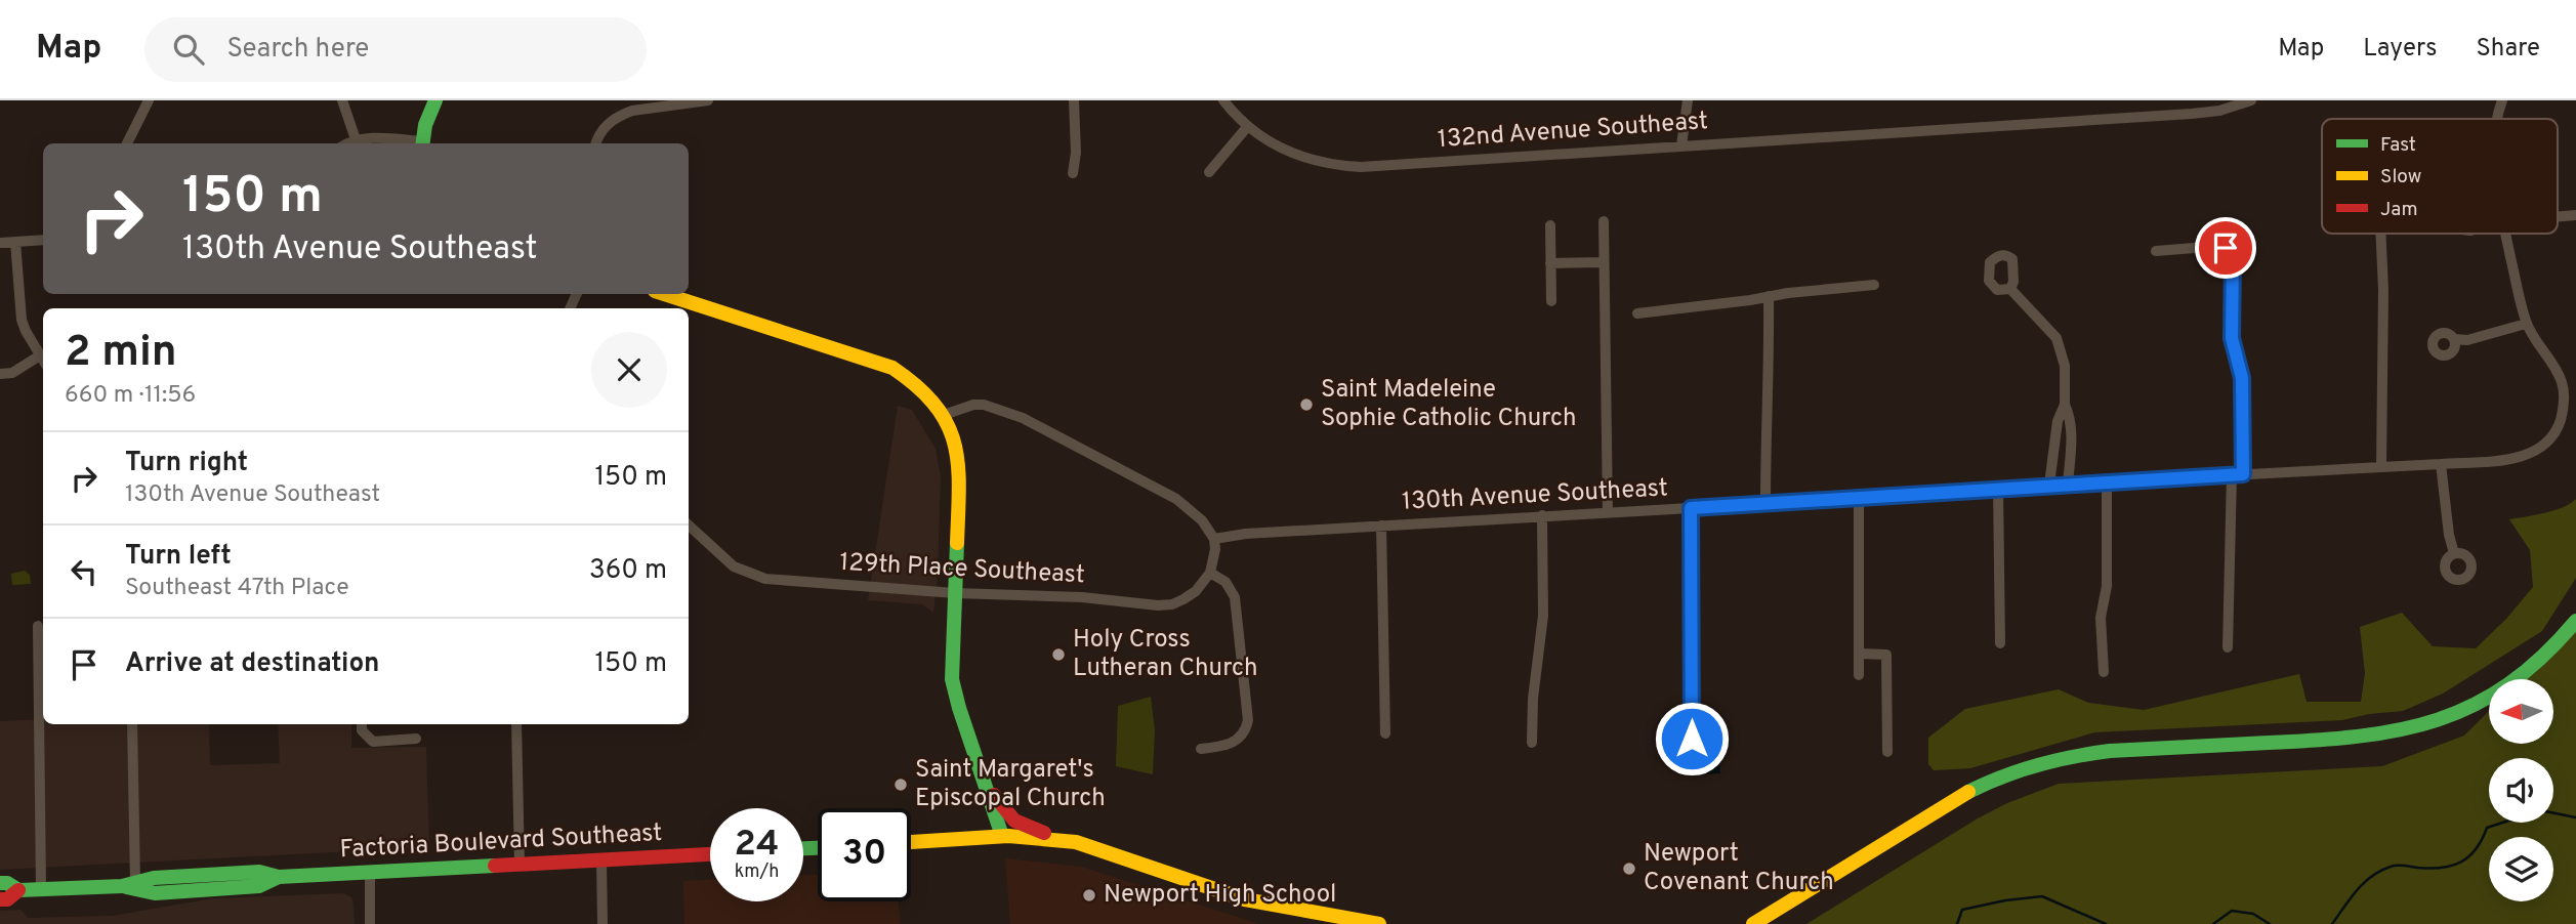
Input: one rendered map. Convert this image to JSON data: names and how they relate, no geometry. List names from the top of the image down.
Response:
{
  "streets": {
    "main road": ["Factoria Boulevard Southeast"],
    "street": ["132nd Avenue Southeast", "130th Avenue Southeast", "129th Place Southeast"]
  },
  "places": [
    "Saint Madeleine Sophie Catholic Church",
    "Holy Cross Lutheran Church",
    "Saint Margaret's Episcopal Church",
    "Newport Covenant Church",
    "Newport High School"
  ],
  "legend": ["Fast", "Slow", "Jam"],
  "north": "left",
  "page": {
    "header": "Map",
    "search": "Search here",
    "nav": ["Map", "Layers", "Share"],
    "turn": ["150 m", "130th Avenue Southeast"],
    "heading": ["2 min", "660 m · 11:56"],
    "list": [
      {
        "name": "Turn right",
        "note": "130th Avenue Southeast",
        "value": "150 m"
      },
      {
        "name": "Turn left",
        "note": "Southeast 47th Place",
        "value": "360 m"
      },
      {
        "name": "Arrive at destination",
        "value": "150 m"
      }
    ],
    "speed": "24 km/h",
    "limit": "30"
  }
}
